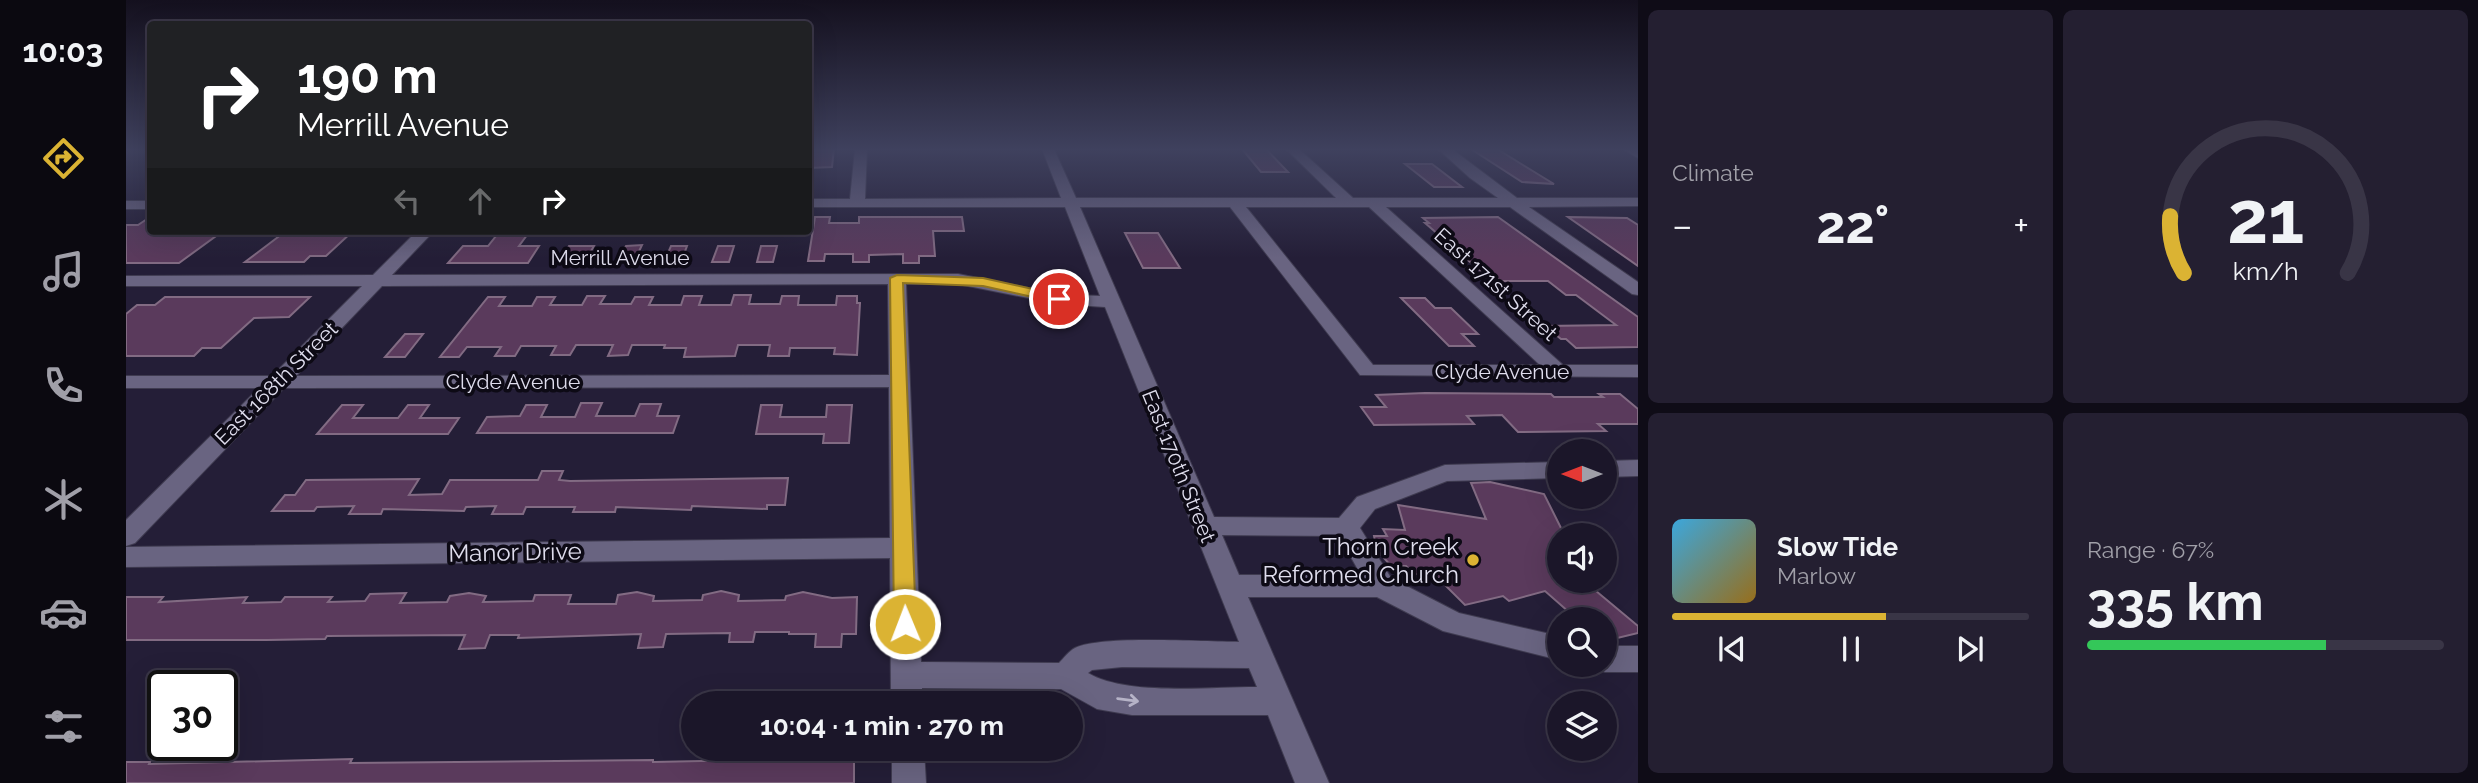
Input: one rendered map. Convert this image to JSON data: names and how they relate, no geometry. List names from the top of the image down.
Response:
{
  "streets": {
    "street": [
      "Merrill Avenue",
      "East 171st Street",
      "Clyde Avenue",
      "East 168th Street",
      "East 170th Street",
      "Manor Drive"
    ]
  },
  "crossings": [
    ["Merrill Avenue", "East 168th Street"],
    ["Merrill Avenue", "East 170th Street"],
    ["East 171st Street", "Clyde Avenue"],
    ["Clyde Avenue", "East 168th Street"]
  ],
  "places": ["Thorn Creek Reformed Church"],
  "north": "left",
  "page": {
    "tabs": "10:03",
    "tile": [
      "Climate",
      ["Range · 67%", "335 km"]
    ],
    "turn": ["190 m", "Merrill Avenue"],
    "heat": ["−", "22°", "+"],
    "song": ["Slow Tide", "Marlow"],
    "limit": "30",
    "trip": "10:04 · 1 min · 270 m",
    "gauge": ["21", "km/h"]
  }
}
